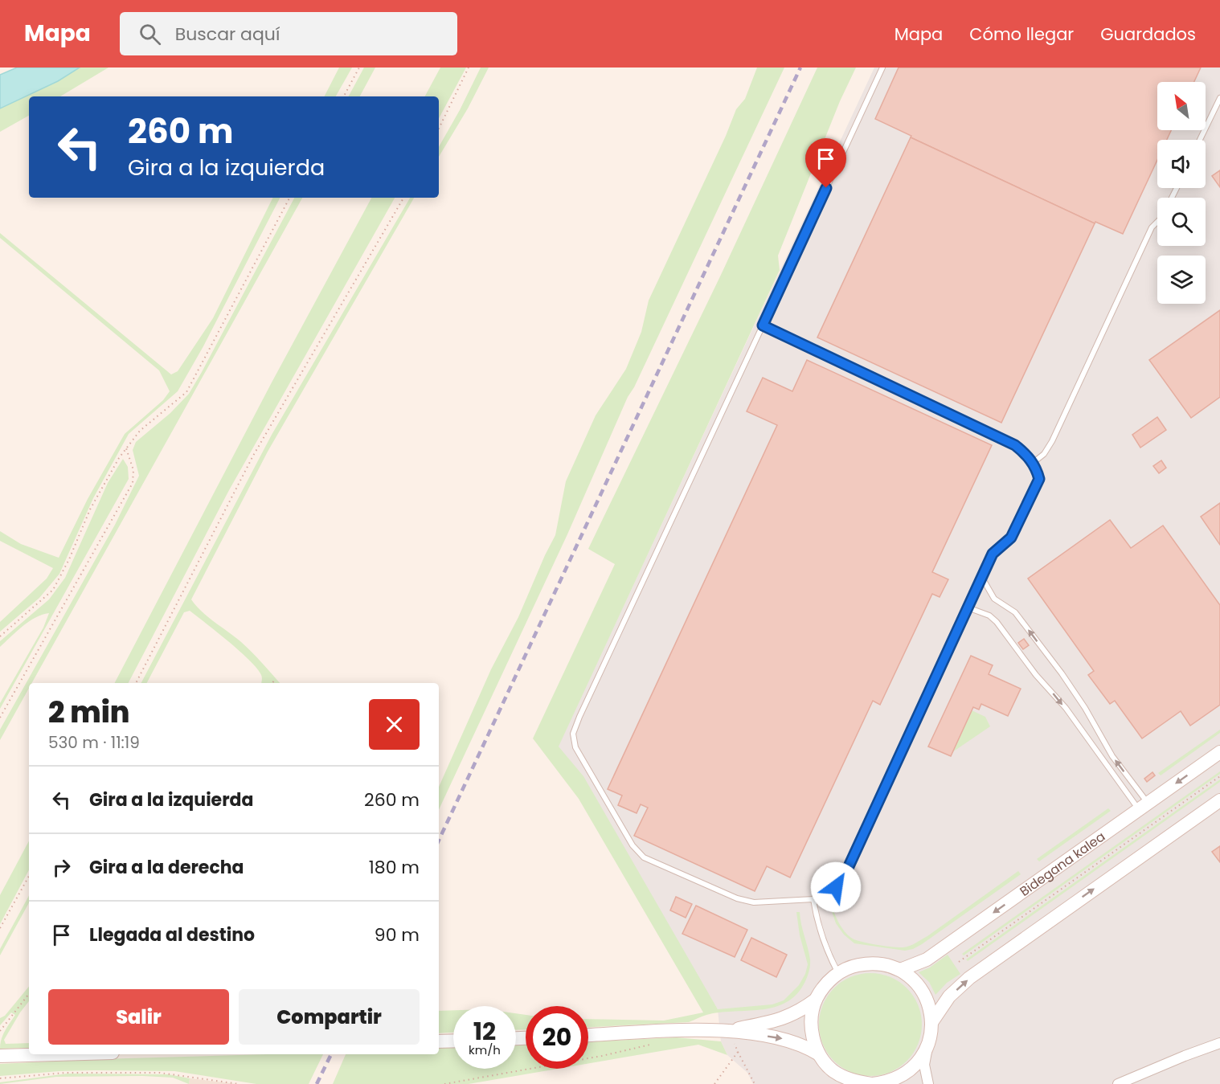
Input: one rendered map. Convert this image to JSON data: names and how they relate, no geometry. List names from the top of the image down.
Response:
{
  "streets": {
    "street": ["Bidegana kalea"]
  },
  "north": "top left",
  "page": {
    "header": "Mapa",
    "search": "Buscar aquí",
    "nav": ["Mapa", "Cómo llegar", "Guardados"],
    "turn": ["260 m", "Gira a la izquierda"],
    "heading": ["2 min", "530 m · 11:19"],
    "list": [
      {
        "name": "Gira a la izquierda",
        "value": "260 m"
      },
      {
        "name": "Gira a la derecha",
        "value": "180 m"
      },
      {
        "name": "Llegada al destino",
        "value": "90 m"
      }
    ],
    "buttons": ["Salir", "Compartir"],
    "speed": "12 km/h",
    "limit": "20"
  }
}
